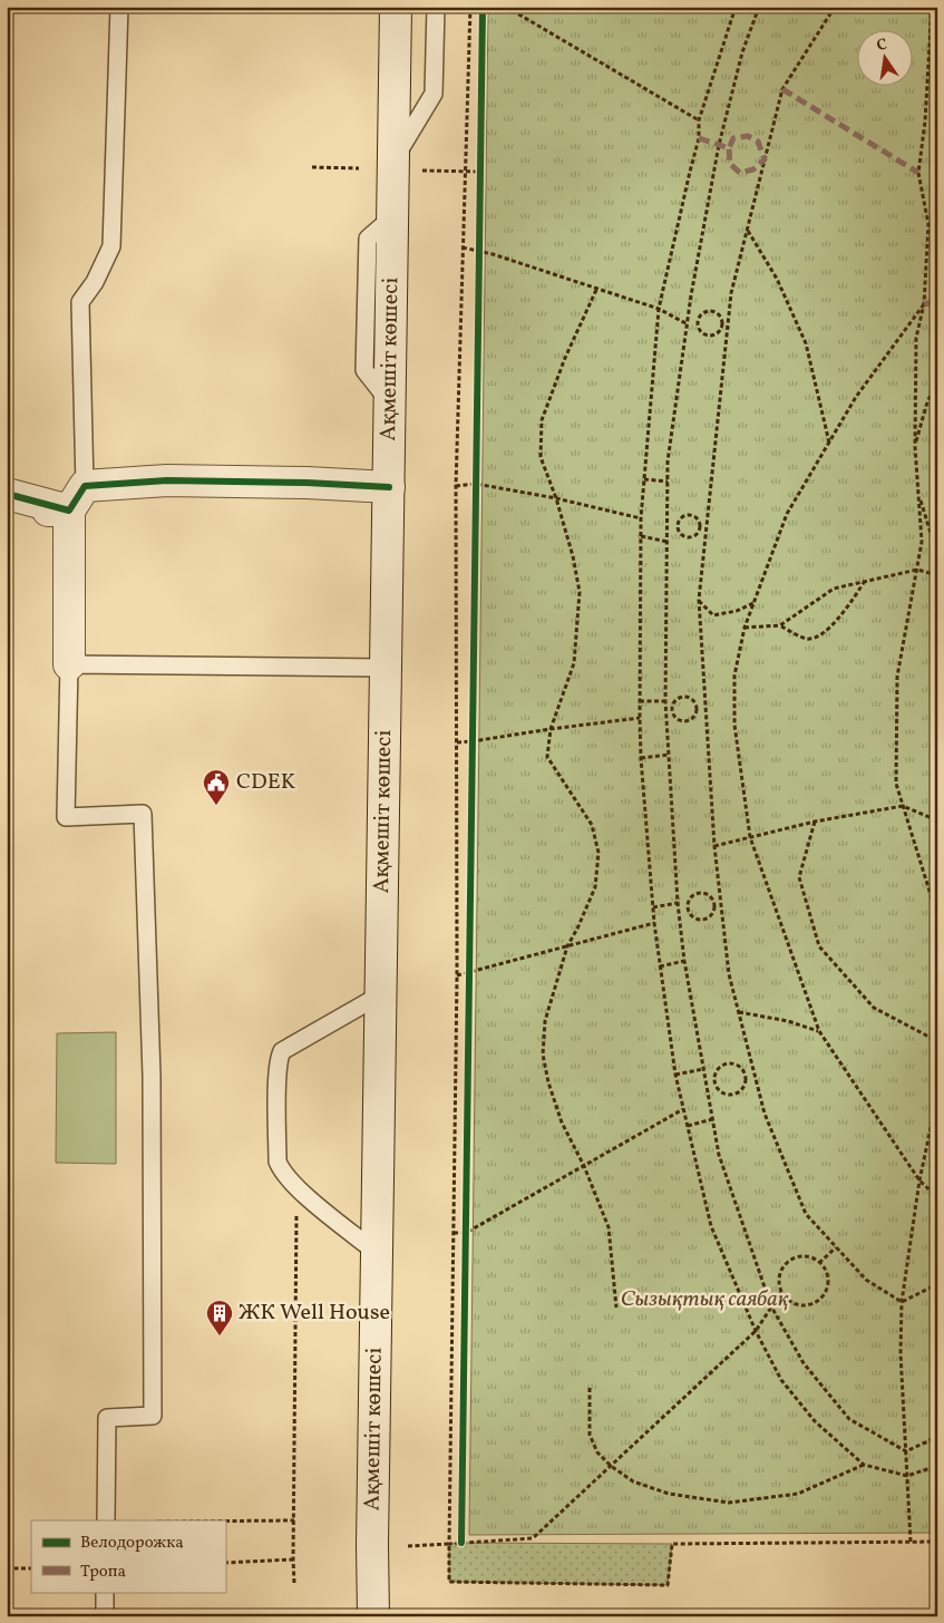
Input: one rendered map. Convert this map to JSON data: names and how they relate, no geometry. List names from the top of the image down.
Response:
{
  "streets": {
    "main road": ["Ақмешіт көшесі"]
  },
  "parks": ["Сызықтық саябақ"],
  "places": {
    "public building": ["CDEK"],
    "building": ["ЖК Well House"]
  },
  "legend": ["Велодорожка", "Тропа"],
  "north": "top"
}
